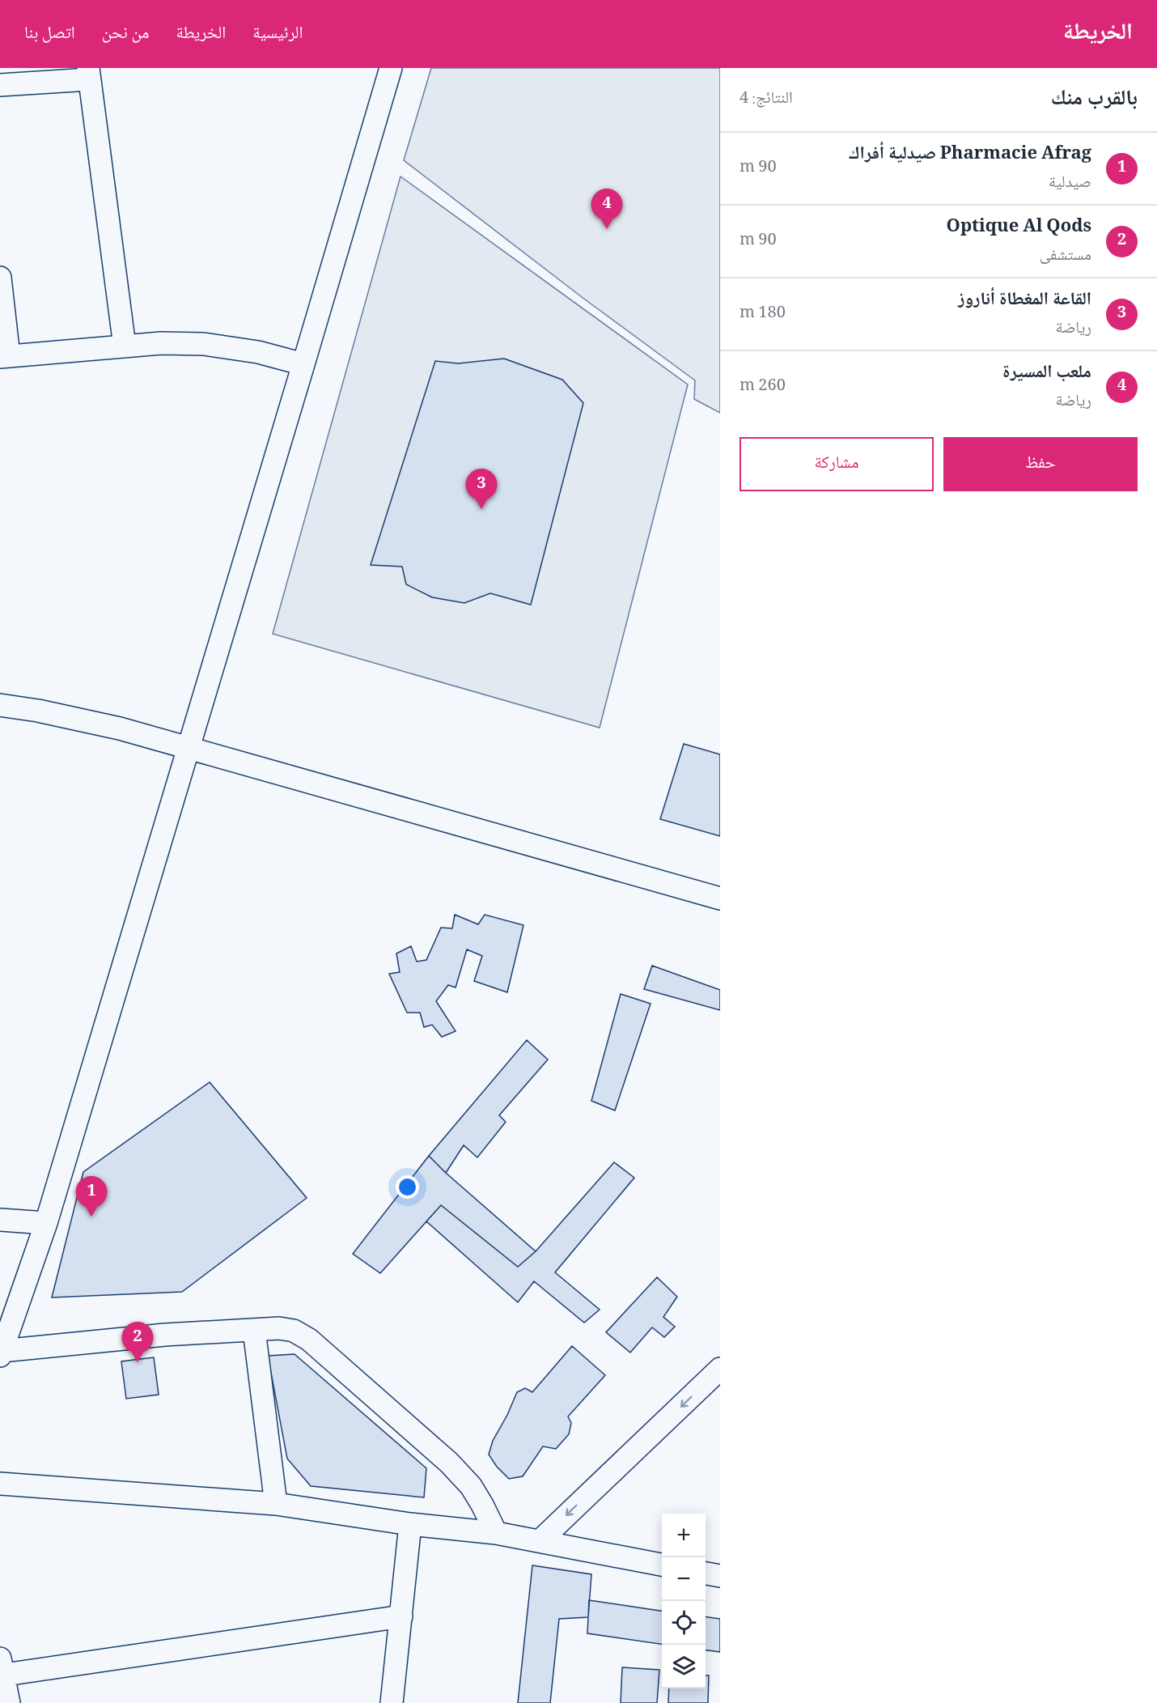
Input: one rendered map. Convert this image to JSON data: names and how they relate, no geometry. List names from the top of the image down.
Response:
{
  "page": {
    "header": "الخريطة",
    "nav": [
      "الرئيسية",
      "الخريطة",
      "من نحن",
      "اتصل بنا"
    ],
    "heading": ["بالقرب منك", "النتائج: 4"],
    "list": [
      {
        "mark": "1",
        "name": "Pharmacie Afrag صيدلية أفراك",
        "note": "صيدلية",
        "value": "90 m"
      },
      {
        "mark": "2",
        "name": "Optique Al Qods",
        "note": "مستشفى",
        "value": "90 m"
      },
      {
        "mark": "3",
        "name": "القاعة المغطاة أناروز",
        "note": "رياضة",
        "value": "180 m"
      },
      {
        "mark": "4",
        "name": "ملعب المسيرة",
        "note": "رياضة",
        "value": "260 m"
      }
    ],
    "pins": [
      "4",
      "3",
      "1",
      "2"
    ],
    "buttons": ["حفظ", "مشاركة"],
    "map_buttons": ["+", "−"]
  }
}
